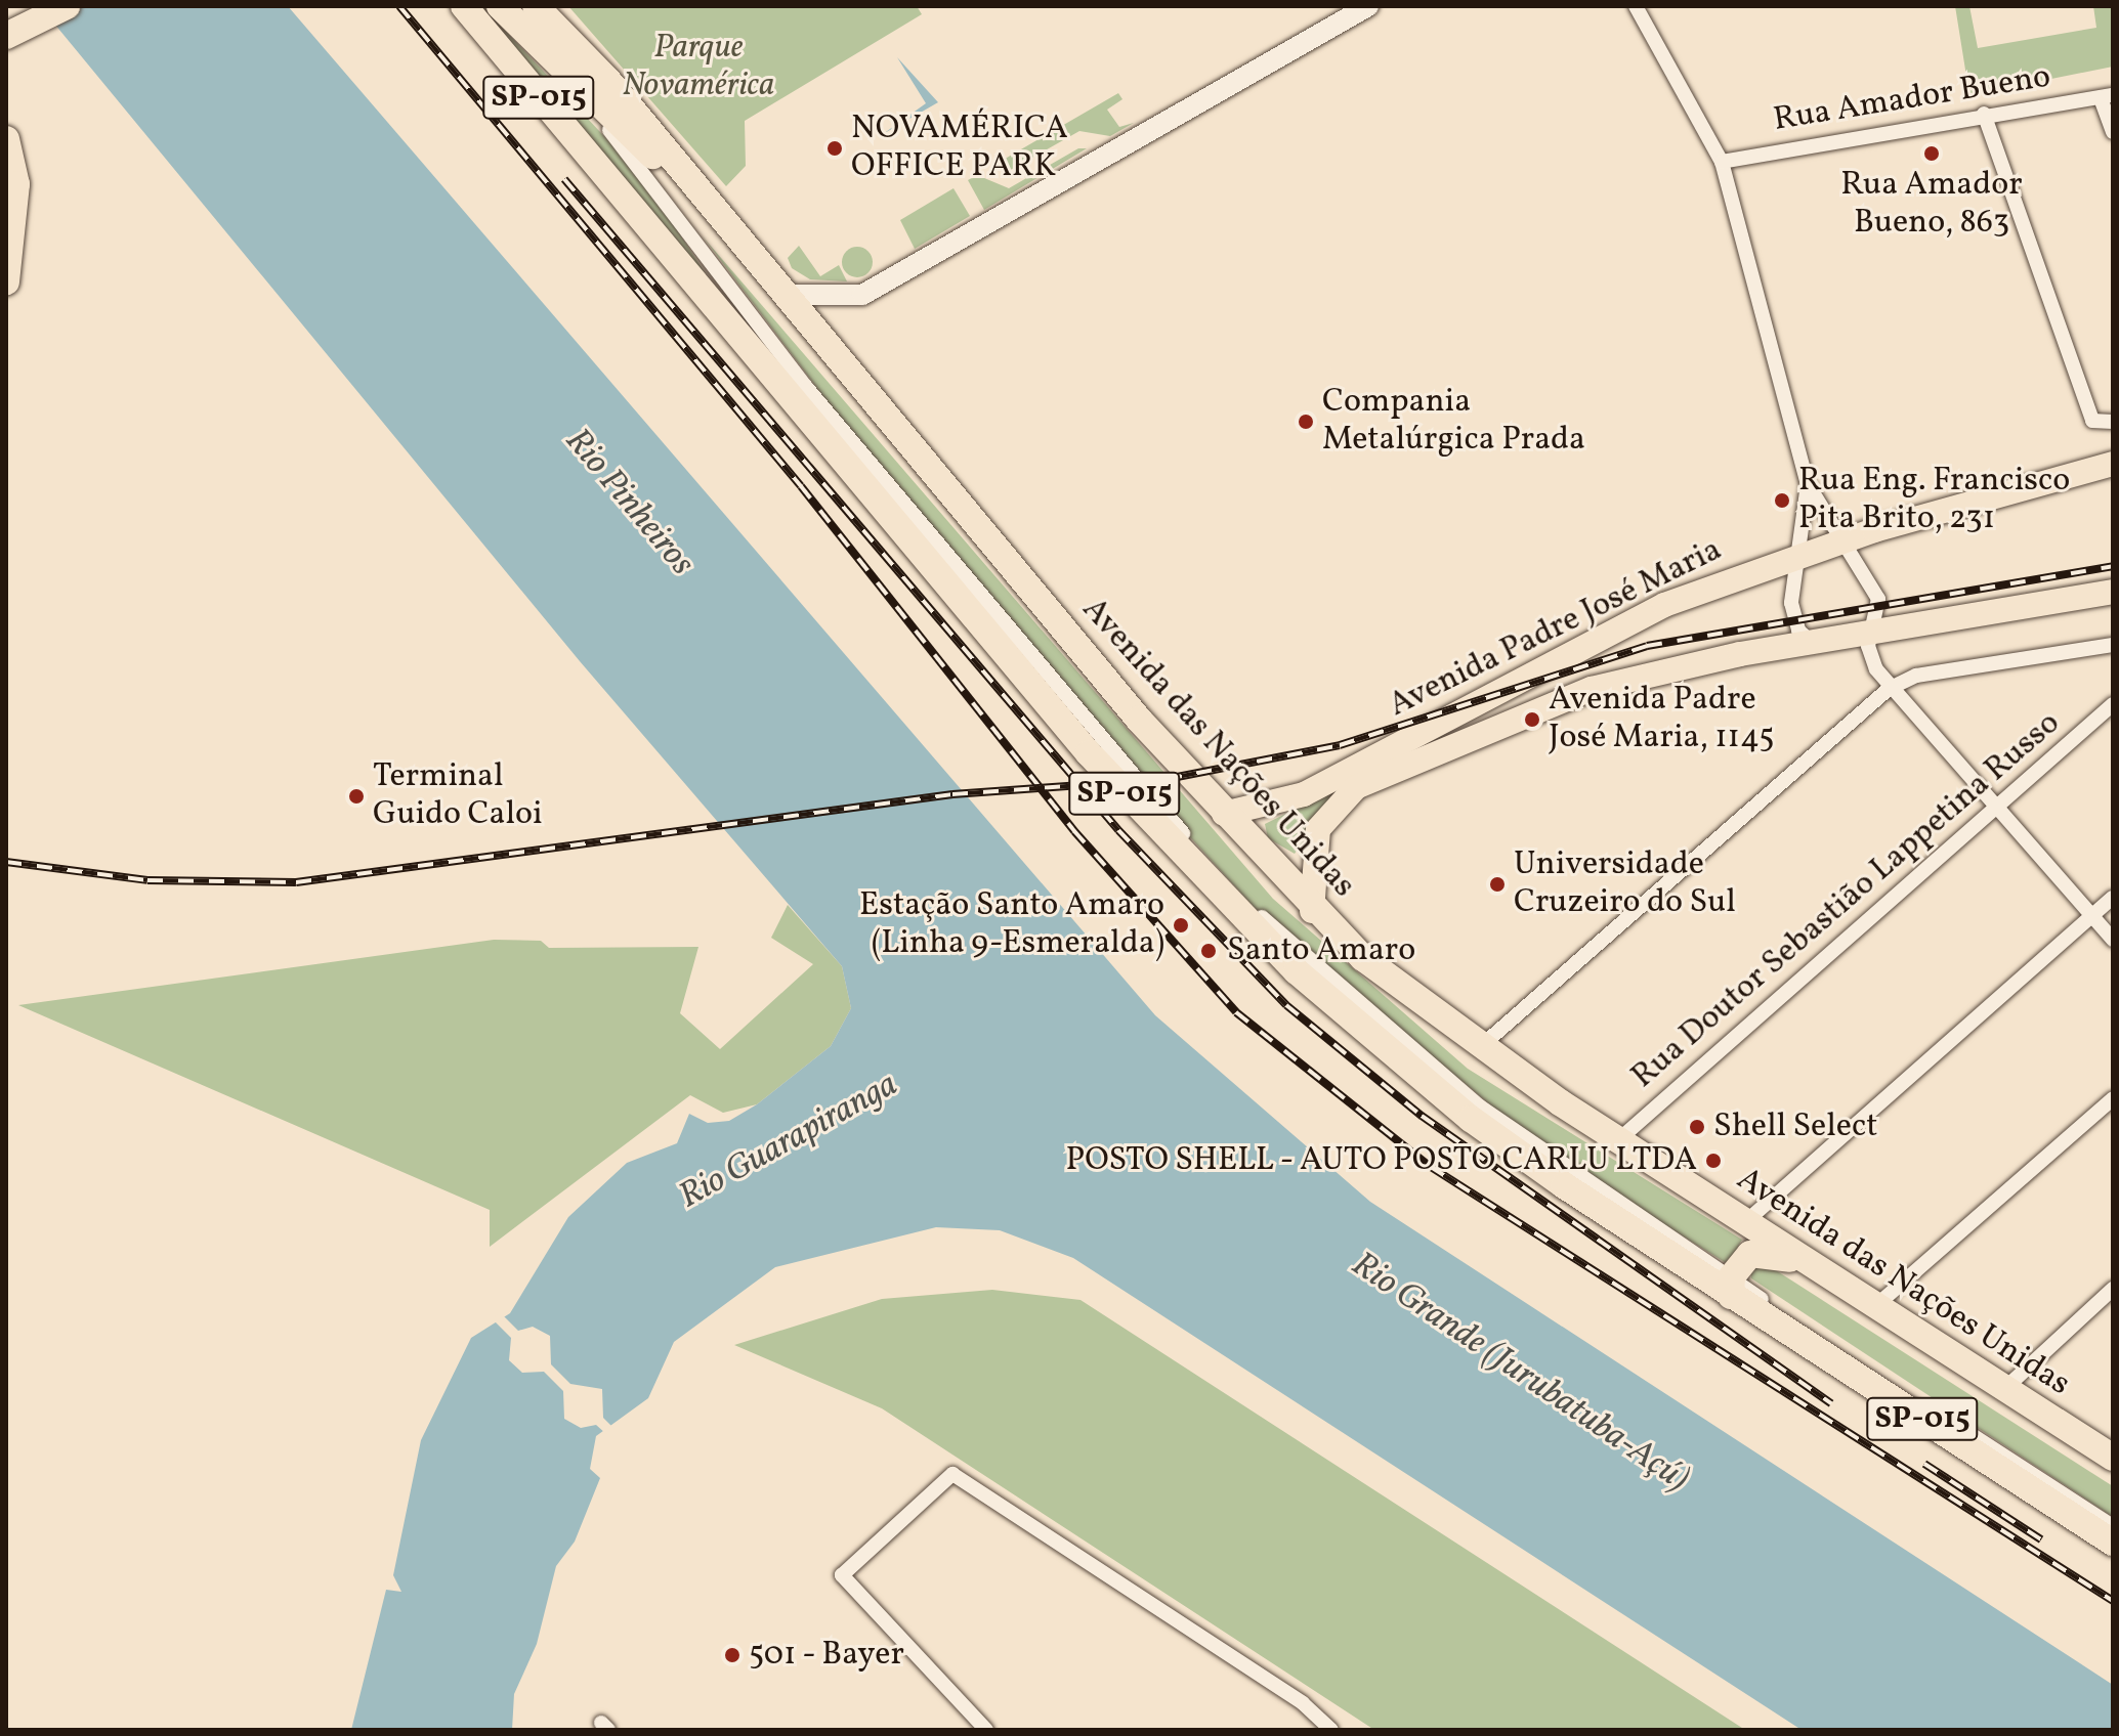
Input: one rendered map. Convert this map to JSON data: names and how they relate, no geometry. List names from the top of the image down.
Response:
{
  "streets": {
    "highway": ["SP-015", "Avenida das Nações Unidas"],
    "main road": ["Avenida Padre José Maria"],
    "street": ["Rua Amador Bueno", "Rua Doutor Sebastião Lappetina Russo"]
  },
  "crossings": [
    ["SP-015", "Avenida das Nações Unidas"],
    ["Avenida Padre José Maria", "Avenida das Nações Unidas"],
    ["Avenida das Nações Unidas", "Rua Doutor Sebastião Lappetina Russo"]
  ],
  "water": ["Rio Pinheiros", "Rio Guarapiranga", "Rio Grande (Jurubatuba-Açú)"],
  "parks": ["Parque Novamérica"],
  "places": [
    "NOVAMÉRICA OFFICE PARK",
    "Rua Amador Bueno, 863",
    "Compania Metalúrgica Prada",
    "Rua Eng. Francisco Pita Brito, 231",
    "Avenida Padre José Maria, 1145",
    "Terminal Guido Caloi",
    "Universidade Cruzeiro do Sul",
    "Estação Santo Amaro (Linha 9-Esmeralda)",
    "Santo Amaro",
    "Shell Select",
    "POSTO SHELL - AUTO POSTO CARLU LTDA",
    "501 - Bayer"
  ]
}
